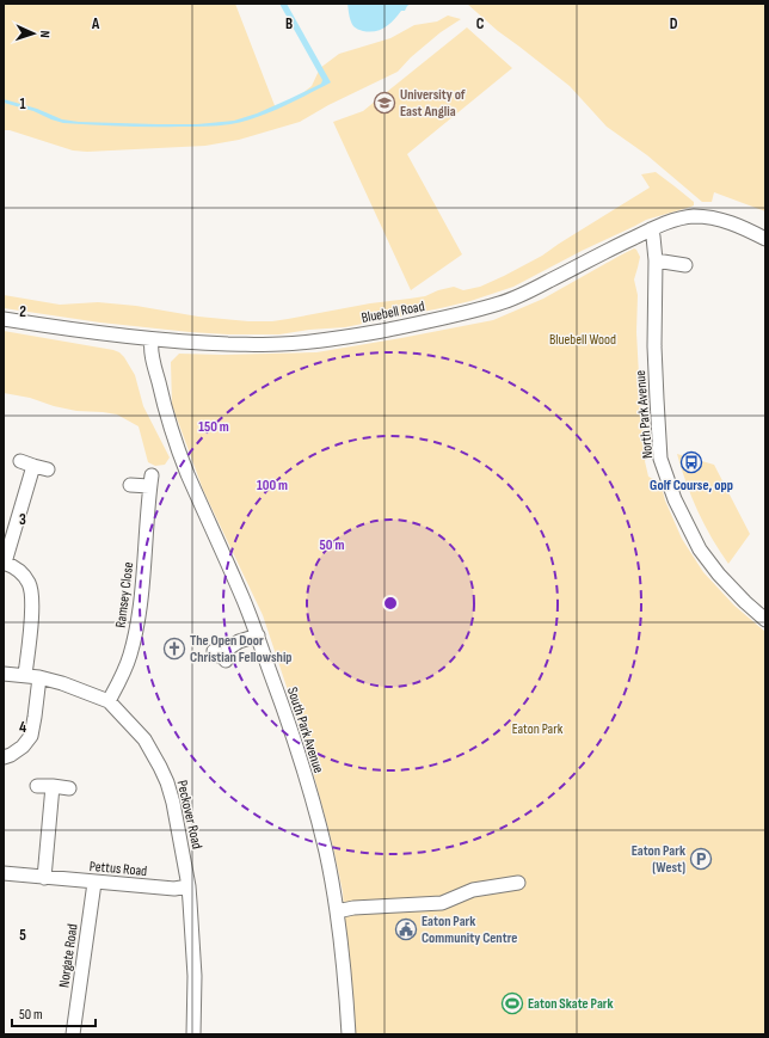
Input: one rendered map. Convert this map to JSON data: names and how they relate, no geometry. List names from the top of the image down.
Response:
{
  "streets": {
    "street": [
      "Bluebell Road",
      "North Park Avenue",
      "Ramsey Close",
      "South Park Avenue",
      "Peckover Road",
      "Pettus Road",
      "Norgate Road"
    ]
  },
  "crossings": [
    ["Bluebell Road", "North Park Avenue"],
    ["Bluebell Road", "South Park Avenue"],
    ["Ramsey Close", "Peckover Road"],
    ["Peckover Road", "Pettus Road"],
    ["Pettus Road", "Norgate Road"]
  ],
  "parks": ["Bluebell Wood", "Eaton Park"],
  "places": {
    "school or university": ["University of East Anglia"],
    "bus stop": ["Golf Course, opp"],
    "church": ["The Open Door Christian Fellowship"],
    "parking": ["Eaton Park (West)"],
    "public building": ["Eaton Park Community Centre"],
    "sports": ["Eaton Skate Park"]
  },
  "scale_bar": "50 m",
  "north": "right",
  "grid": {
    "columns": [
      "A",
      "B",
      "C",
      "D"
    ],
    "rows": [
      "1",
      "2",
      "3",
      "4",
      "5"
    ]
  },
  "rings": ["150 m", "100 m", "50 m"]
}
